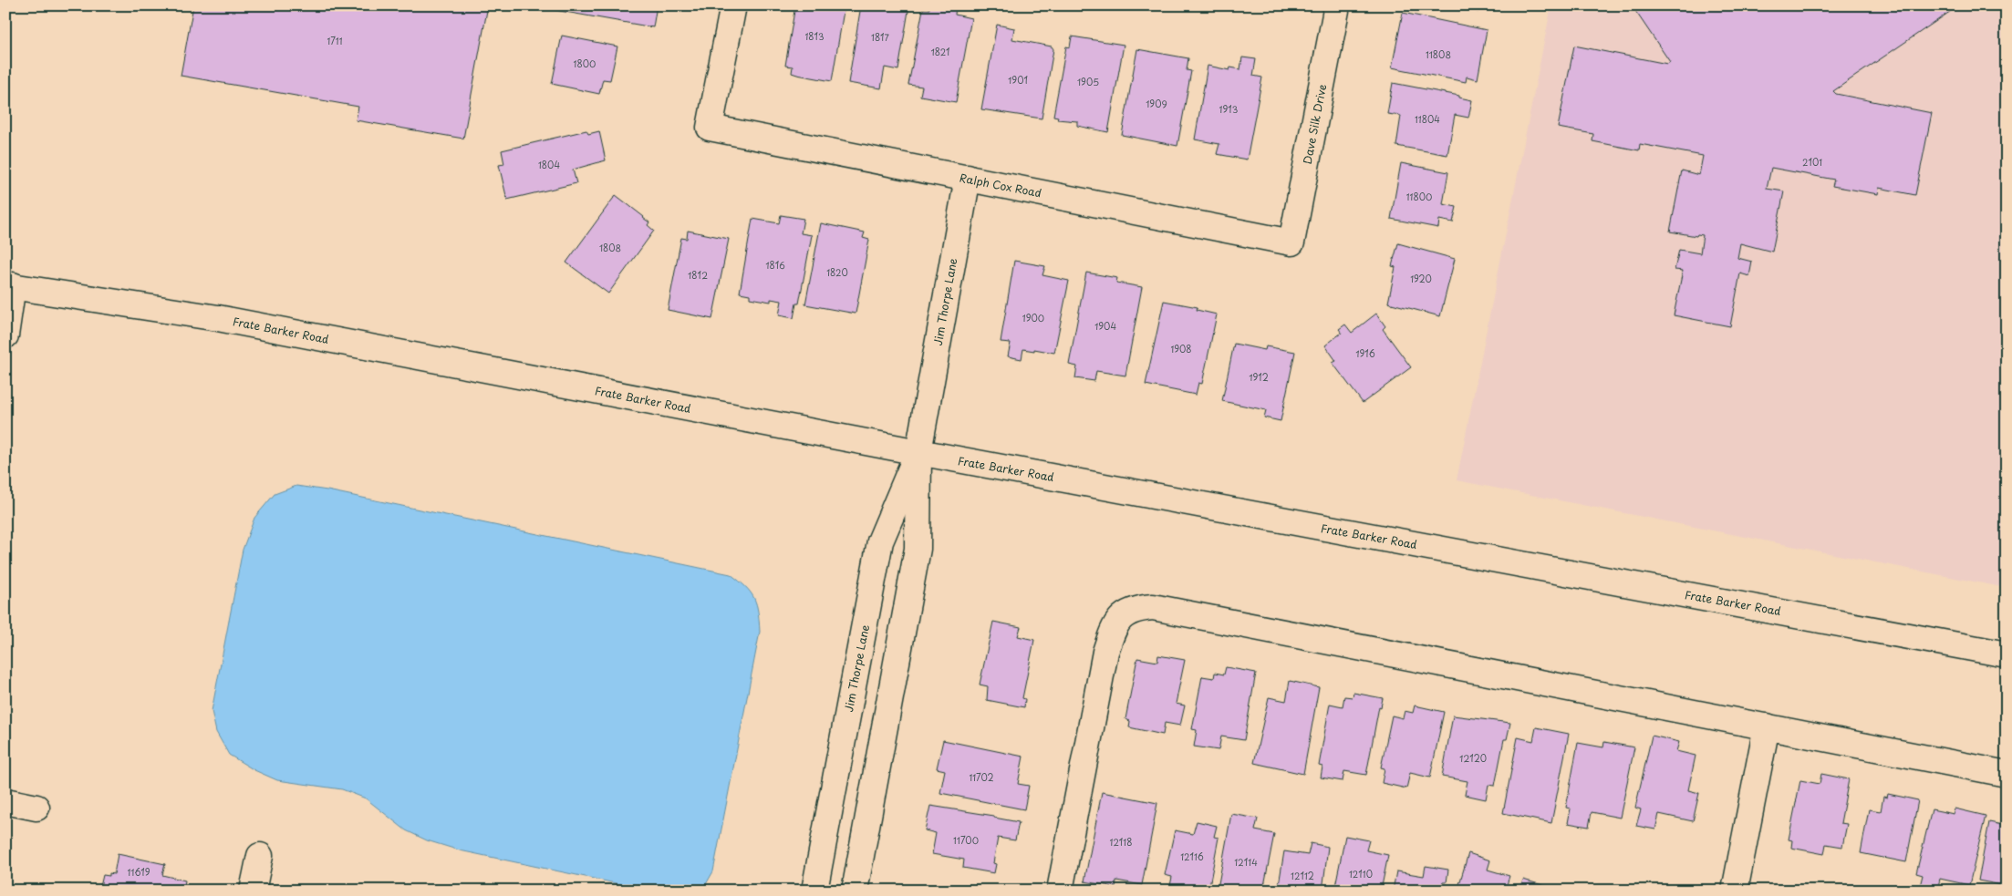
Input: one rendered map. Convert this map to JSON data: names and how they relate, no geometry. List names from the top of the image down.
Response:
{
  "streets": {
    "street": [
      "Dave Silk Drive",
      "Ralph Cox Road",
      "Jim Thorpe Lane",
      "Frate Barker Road"
    ]
  },
  "crossings": [
    ["Dave Silk Drive", "Ralph Cox Road"],
    ["Ralph Cox Road", "Jim Thorpe Lane"],
    ["Jim Thorpe Lane", "Frate Barker Road"]
  ],
  "house_numbers": [
    "1813",
    "1817",
    "1711",
    "1821",
    "11808",
    "1800",
    "1901",
    "1905",
    "1909",
    "1913",
    "11804",
    "2101",
    "1804",
    "11800",
    "1808",
    "1816",
    "1820",
    "1812",
    "1920",
    "1900",
    "1904",
    "1908",
    "1916",
    "1912",
    "12120",
    "11702",
    "11700",
    "12118",
    "12116",
    "12114",
    "11619",
    "12110",
    "12112"
  ]
}
